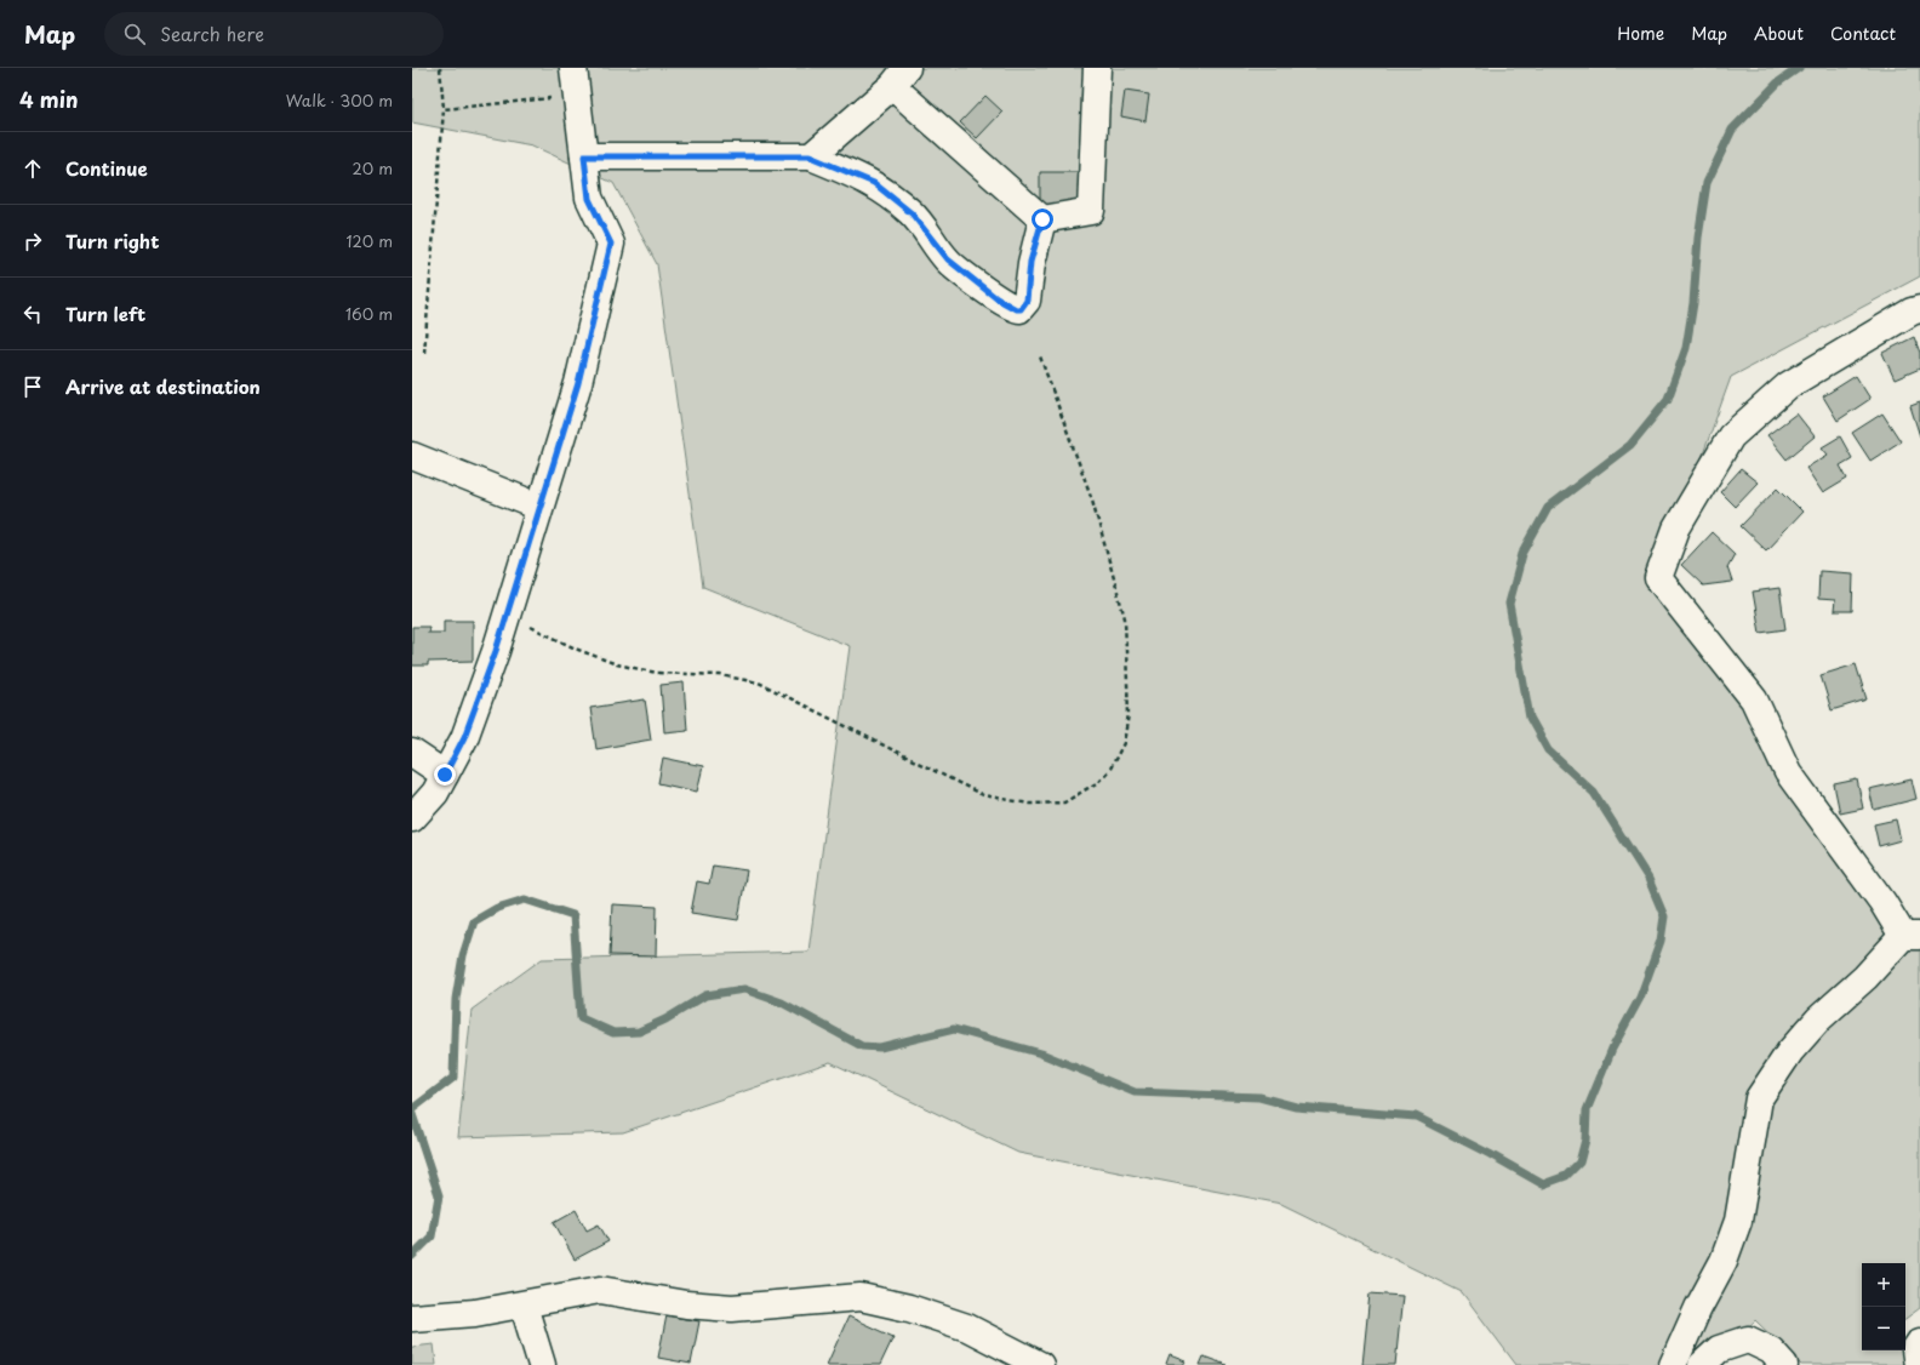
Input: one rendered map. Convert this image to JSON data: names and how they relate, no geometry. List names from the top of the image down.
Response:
{
  "page": {
    "header": "Map",
    "search": "Search here",
    "nav": [
      "Home",
      "Map",
      "About",
      "Contact"
    ],
    "heading": ["4 min", "Walk · 300 m"],
    "list": [
      ["Continue", "20 m"],
      ["Turn right", "120 m"],
      ["Turn left", "160 m"],
      "Arrive at destination"
    ],
    "map_buttons": ["+", "−"]
  }
}
